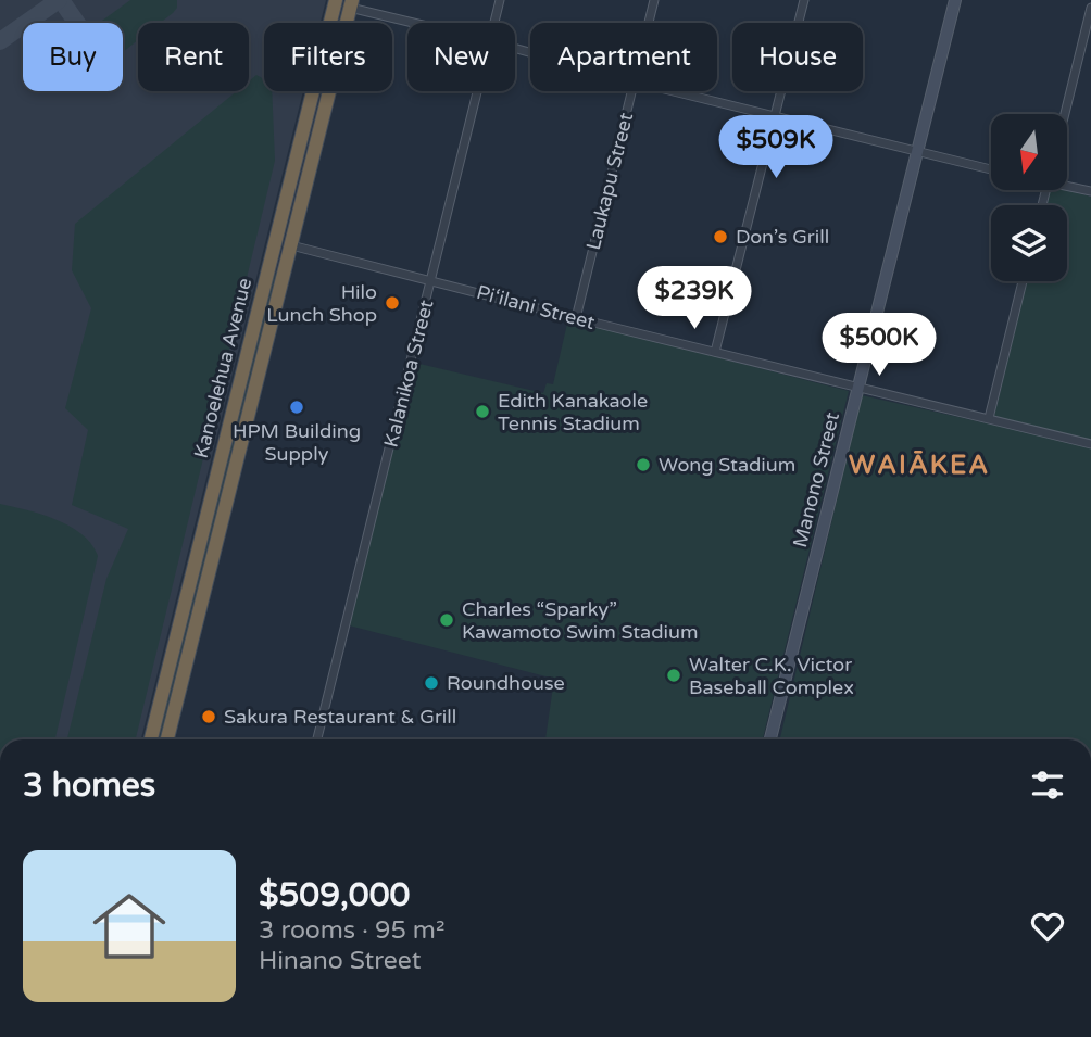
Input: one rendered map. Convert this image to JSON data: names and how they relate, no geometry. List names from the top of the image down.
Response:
{
  "streets": {
    "highway": ["Kanoelehua Avenue"],
    "street": [
      "Laukapu Street",
      "Pi‘ilani Street",
      "Kalanikoa Street",
      "Manono Street"
    ]
  },
  "crossings": [
    ["Laukapu Street", "Pi‘ilani Street"],
    ["Pi‘ilani Street", "Kanoelehua Avenue"],
    ["Pi‘ilani Street", "Kalanikoa Street"],
    ["Pi‘ilani Street", "Manono Street"]
  ],
  "districts": ["WAIĀKEA"],
  "places": [
    "Don’s Grill",
    "Hilo Lunch Shop",
    "HPM Building Supply",
    "Edith Kanakaole Tennis Stadium",
    "Wong Stadium",
    "Charles “Sparky” Kawamoto Swim Stadium",
    "Walter C.K. Victor Baseball Complex",
    "Roundhouse",
    "Sakura Restaurant & Grill"
  ],
  "north": "bottom",
  "page": {
    "chip": [
      "Buy",
      "Rent",
      "Filters",
      "New",
      "Apartment",
      "House"
    ],
    "price": ["$509K", "$239K", "$500K"],
    "heading": "3 homes",
    "list": [
      {
        "name": "$509,000",
        "note": "3 rooms · 95 m² · Hinano Street"
      }
    ]
  }
}
